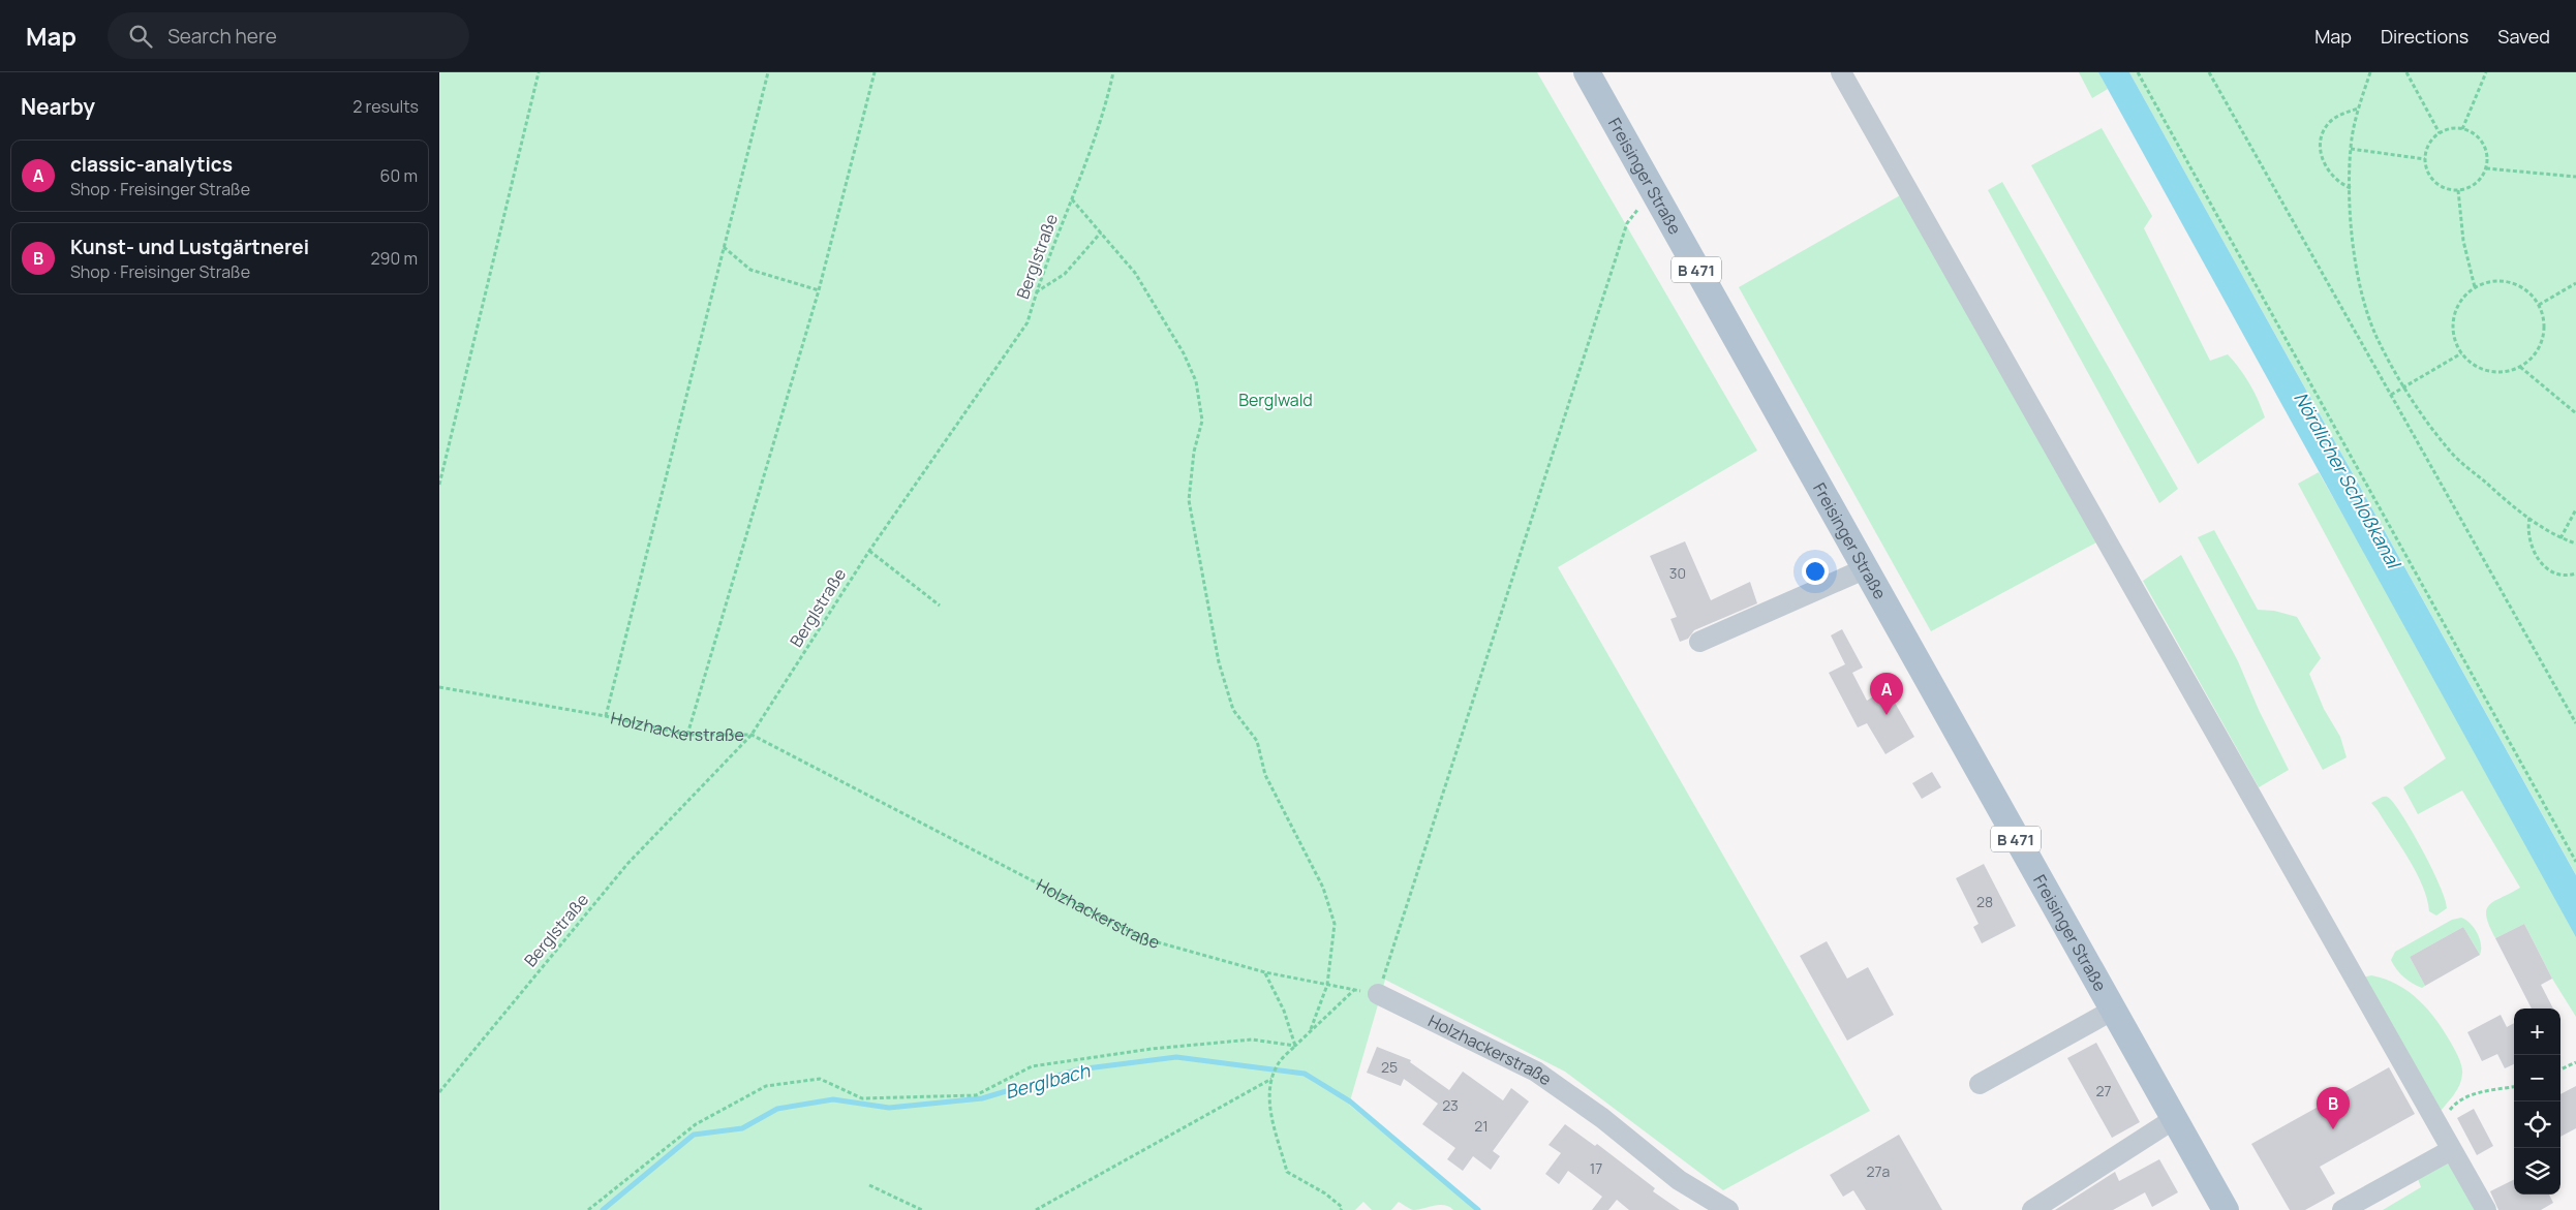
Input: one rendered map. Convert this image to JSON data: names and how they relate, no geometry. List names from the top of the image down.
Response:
{
  "streets": {
    "main road": ["Freisinger Straße", "B 471"],
    "street": ["Holzhackerstraße"],
    "path": ["Berglstraße"]
  },
  "crossings": [
    ["Berglstraße", "Holzhackerstraße"]
  ],
  "water": ["Nördlicher Schloßkanal", "Berglbach"],
  "parks": ["Berglwald"],
  "house_numbers": [
    "30",
    "28",
    "25",
    "27",
    "23",
    "21",
    "17",
    "27a"
  ],
  "page": {
    "header": "Map",
    "search": "Search here",
    "nav": ["Map", "Directions", "Saved"],
    "heading": ["Nearby", "2 results"],
    "list": [
      {
        "mark": "A",
        "name": "classic-analytics",
        "note": "Shop · Freisinger Straße",
        "value": "60 m"
      },
      {
        "mark": "B",
        "name": "Kunst- und Lustgärtnerei",
        "note": "Shop · Freisinger Straße",
        "value": "290 m"
      }
    ],
    "pins": ["A", "B"],
    "map_buttons": ["+", "−"]
  }
}
